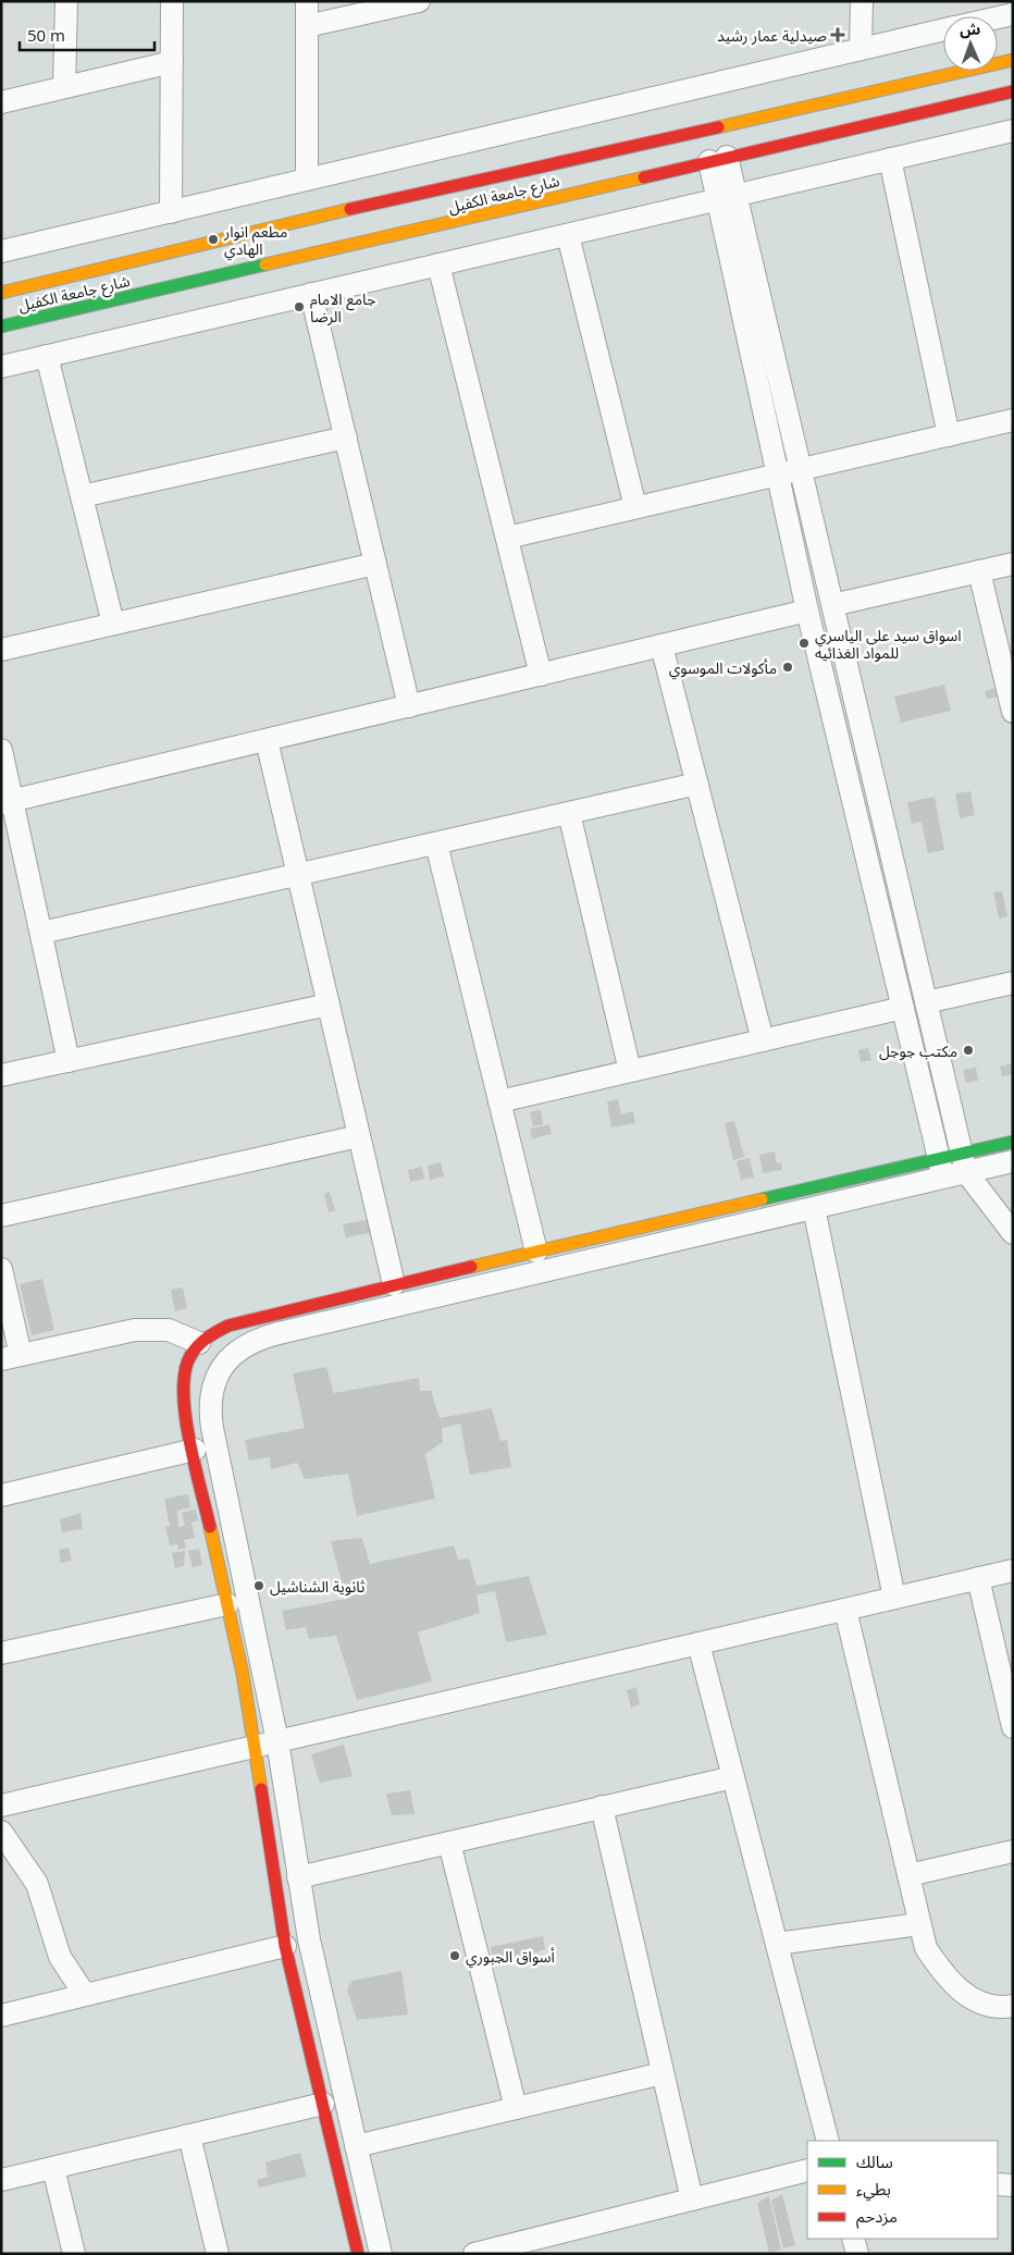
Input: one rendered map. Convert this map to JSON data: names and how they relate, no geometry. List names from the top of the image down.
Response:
{
  "streets": {
    "main road": ["شارع جامعة الكفيل"]
  },
  "places": {
    "health": ["صيدلية عمار رشيد"],
    "other": [
      "مطعم انوار الهادي",
      "جامع الامام الرضا",
      "اسواق سيد علي الياسري للمواد الغذائيه",
      "مأكولات الموسوي",
      "مكتب جوجل",
      "ثانوية الشناشيل",
      "أسواق الجبوري"
    ]
  },
  "legend": ["سالك", "بطيء", "مزدحم"],
  "scale_bar": "50 m",
  "north": "top"
}
